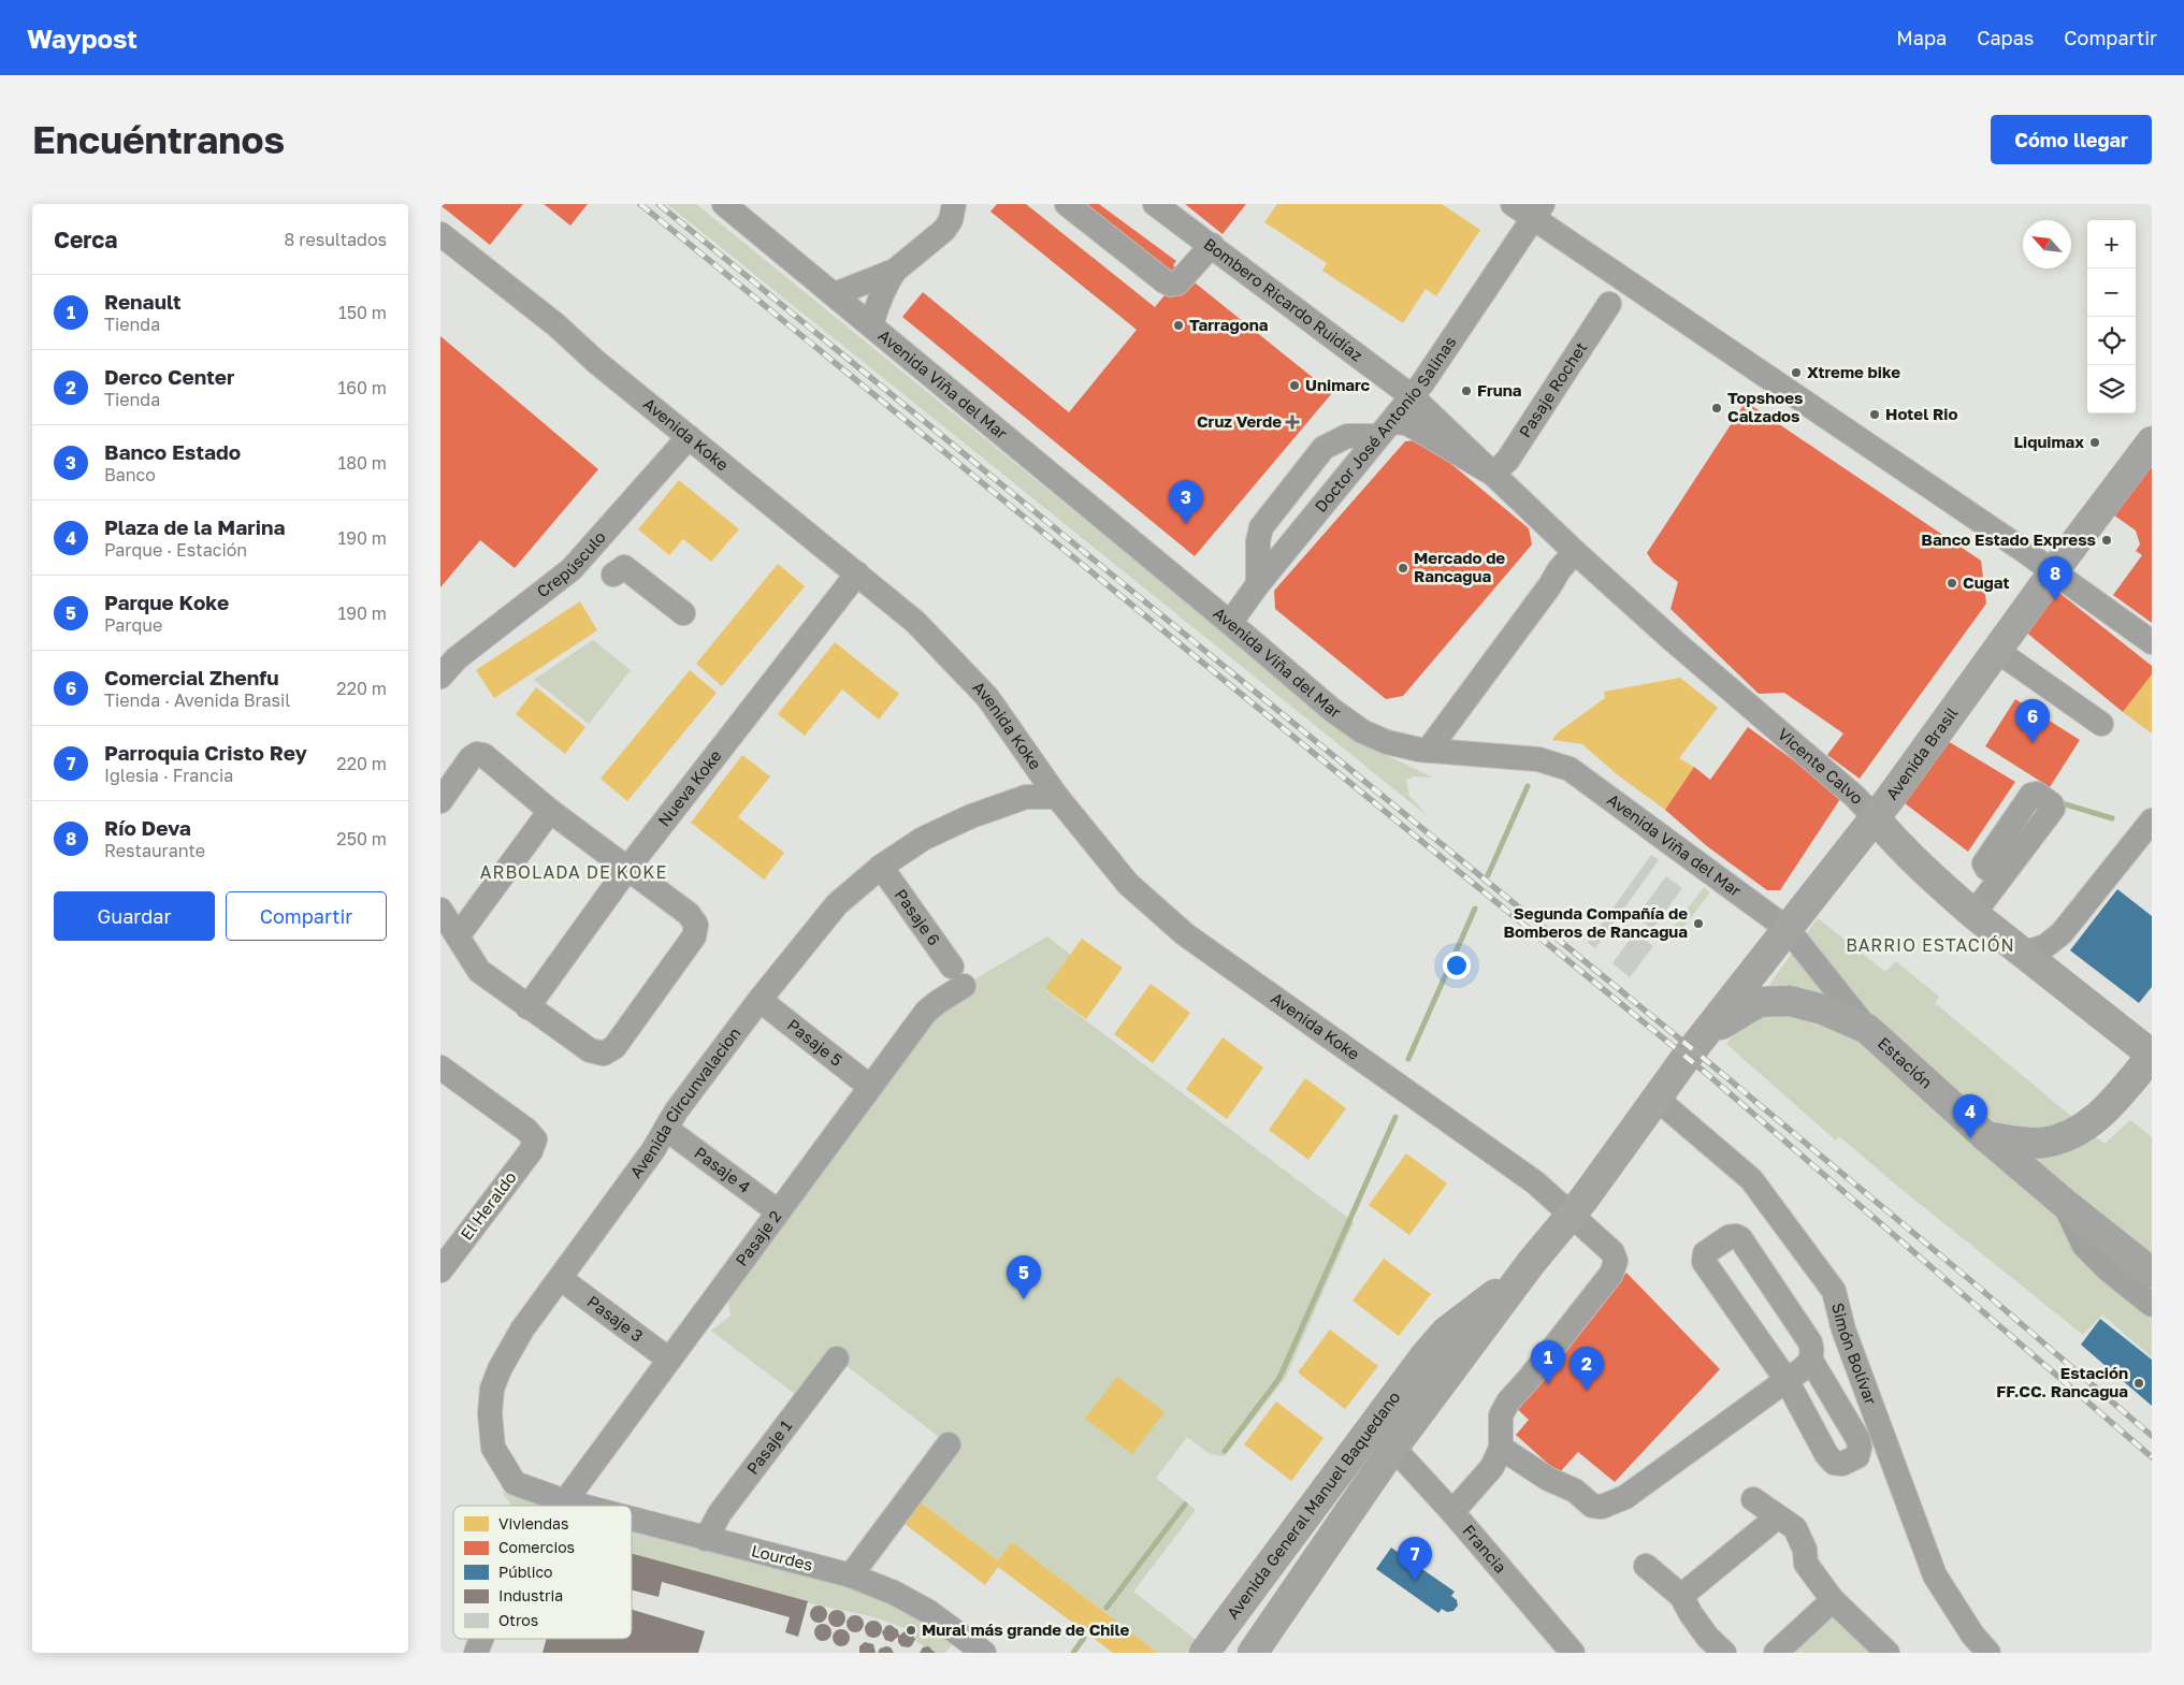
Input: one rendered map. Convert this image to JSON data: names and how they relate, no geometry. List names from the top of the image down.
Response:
{
  "streets": {
    "main road": [
      "Avenida Brasil",
      "Vicente Calvo",
      "Estación",
      "Avenida General Manuel Baquedano"
    ],
    "street": [
      "Bombero Ricardo Ruidíaz",
      "Avenida Viña del Mar",
      "Pasaje Rochet",
      "Doctor José Antonio Salinas",
      "Avenida Koke",
      "Crepúsculo",
      "Nueva Koke",
      "Pasaje 6",
      "Pasaje 5",
      "Avenida Circunvalacion",
      "Pasaje 4",
      "El Heraldo",
      "Pasaje 2",
      "Pasaje 3",
      "Simón Bolívar",
      "Pasaje 1",
      "Francia",
      "Lourdes"
    ]
  },
  "crossings": [
    ["Bombero Ricardo Ruidíaz", "Doctor José Antonio Salinas"],
    ["Bombero Ricardo Ruidíaz", "Vicente Calvo"],
    ["Avenida Viña del Mar", "Doctor José Antonio Salinas"],
    ["Avenida Viña del Mar", "Avenida Brasil"],
    ["Avenida Viña del Mar", "Estación"],
    ["Pasaje Rochet", "Vicente Calvo"],
    ["Doctor José Antonio Salinas", "Vicente Calvo"],
    ["Avenida Koke", "Crepúsculo"],
    ["Avenida Koke", "Nueva Koke"],
    ["Avenida Koke", "Avenida Circunvalacion"],
    ["Avenida Koke", "Avenida General Manuel Baquedano"],
    ["Avenida Brasil", "Vicente Calvo"],
    ["Avenida Brasil", "Estación"],
    ["Avenida Brasil", "Avenida General Manuel Baquedano"],
    ["Pasaje 6", "Avenida Circunvalacion"],
    ["Pasaje 6", "Pasaje 2"],
    ["Pasaje 5", "Avenida Circunvalacion"],
    ["Pasaje 5", "Pasaje 2"],
    ["Estación", "Avenida General Manuel Baquedano"],
    ["Avenida Circunvalacion", "Pasaje 4"],
    ["Avenida Circunvalacion", "Pasaje 2"],
    ["Avenida Circunvalacion", "Pasaje 3"],
    ["Avenida Circunvalacion", "Lourdes"],
    ["Pasaje 4", "Pasaje 2"],
    ["Pasaje 2", "Pasaje 3"],
    ["Pasaje 2", "Lourdes"],
    ["Simón Bolívar", "Avenida General Manuel Baquedano"],
    ["Pasaje 1", "Lourdes"],
    ["Avenida General Manuel Baquedano", "Francia"]
  ],
  "districts": ["ARBOLADA DE KOKE", "BARRIO ESTACIÓN"],
  "places": {
    "other": [
      "Tarragona",
      "Xtreme bike",
      "Unimarc",
      "Fruna",
      "Topshoes Calzados",
      "Hotel Rio",
      "Liquimax",
      "Banco Estado Express",
      "Mercado de Rancagua",
      "Cugat",
      "Segunda Compañía de Bomberos de Rancagua",
      "Estación FF.CC. Rancagua",
      "Mural más grande de Chile"
    ],
    "health": ["Cruz Verde"]
  },
  "legend": [
    "Viviendas",
    "Comercios",
    "Público",
    "Industria",
    "Otros"
  ],
  "north": "top left",
  "page": {
    "header": "Waypost",
    "nav": ["Mapa", "Capas", "Compartir"],
    "buttons": [
      "Cómo llegar",
      ["Guardar", "Compartir"]
    ],
    "title": "Encuéntranos",
    "heading": ["Cerca", "8 resultados"],
    "map_buttons": ["+", "−"],
    "list": [
      {
        "mark": "1",
        "name": "Renault",
        "note": "Tienda",
        "value": "150 m"
      },
      {
        "mark": "2",
        "name": "Derco Center",
        "note": "Tienda",
        "value": "160 m"
      },
      {
        "mark": "3",
        "name": "Banco Estado",
        "note": "Banco",
        "value": "180 m"
      },
      {
        "mark": "4",
        "name": "Plaza de la Marina",
        "note": "Parque · Estación",
        "value": "190 m"
      },
      {
        "mark": "5",
        "name": "Parque Koke",
        "note": "Parque",
        "value": "190 m"
      },
      {
        "mark": "6",
        "name": "Comercial Zhenfu",
        "note": "Tienda · Avenida Brasil",
        "value": "220 m"
      },
      {
        "mark": "7",
        "name": "Parroquia Cristo Rey",
        "note": "Iglesia · Francia",
        "value": "220 m"
      },
      {
        "mark": "8",
        "name": "Río Deva",
        "note": "Restaurante",
        "value": "250 m"
      }
    ],
    "pins": [
      "3",
      "8",
      "6",
      "4",
      "5",
      "1",
      "2",
      "7"
    ]
  }
}
